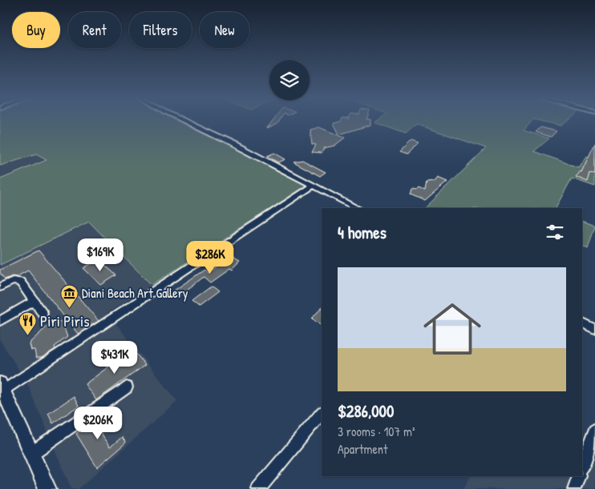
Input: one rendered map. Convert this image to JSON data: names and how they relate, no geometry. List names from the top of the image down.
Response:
{
  "places": {
    "museum": ["Diani Beach Art Gallery"],
    "restaurant": ["Piri Piris"]
  },
  "page": {
    "chip": [
      "Buy",
      "Rent",
      "Filters",
      "New"
    ],
    "heading": "4 homes",
    "price": [
      "$169K",
      "$286K",
      "$431K",
      "$206K"
    ],
    "list": [
      {
        "name": "$286,000",
        "note": "3 rooms · 107 m² · Apartment"
      }
    ]
  }
}
